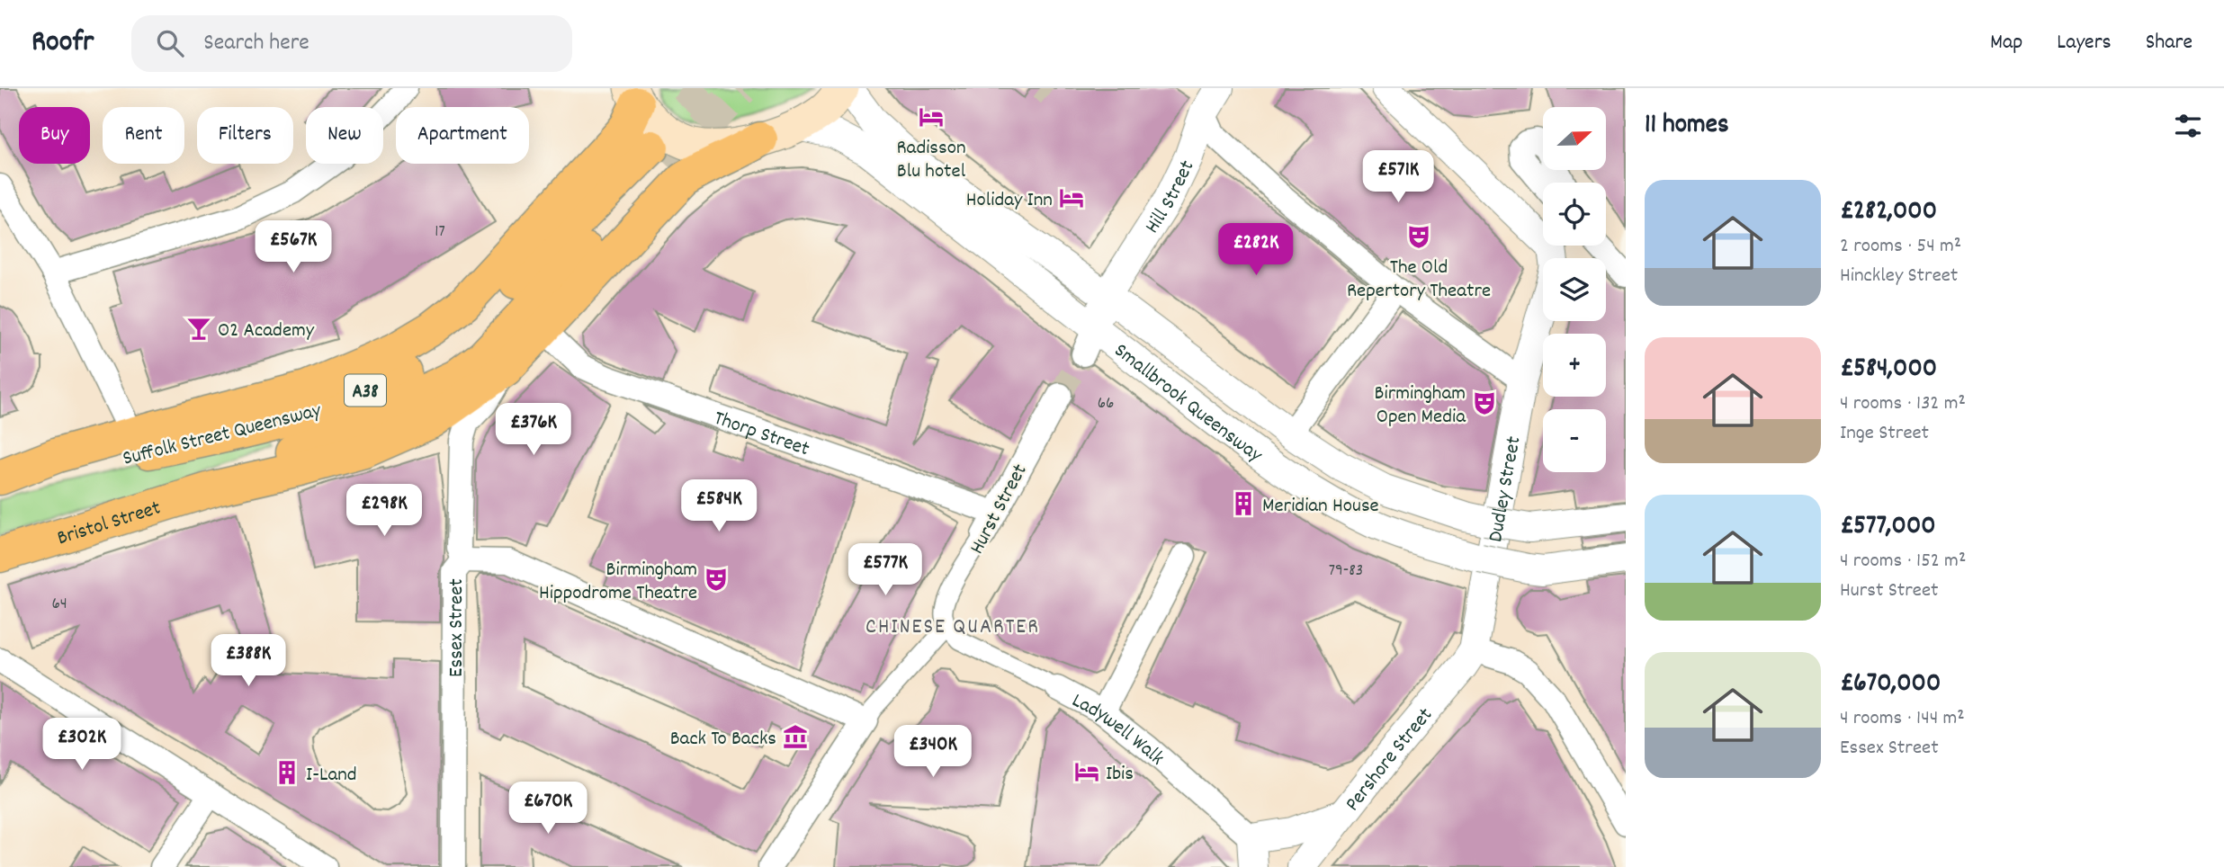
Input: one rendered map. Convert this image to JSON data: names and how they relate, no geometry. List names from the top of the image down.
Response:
{
  "streets": {
    "highway": ["A38", "Suffolk Street Queensway", "Bristol Street"],
    "street": [
      "Hill Street",
      "Smallbrook Queensway",
      "Thorp Street",
      "Dudley Street",
      "Hurst Street",
      "Essex Street",
      "Ladywell Walk",
      "Pershore Street"
    ]
  },
  "crossings": [
    ["Hill Street", "Smallbrook Queensway"],
    ["Thorp Street", "Hurst Street"],
    ["Suffolk Street Queensway", "Bristol Street"],
    ["Dudley Street", "Pershore Street"],
    ["Hurst Street", "Ladywell Walk"]
  ],
  "districts": ["CHINESE QUARTER"],
  "places": {
    "hotel": ["Radisson Blu hotel", "Holiday Inn", "Ibis"],
    "theatre": ["The Old Repertory Theatre", "Birmingham Open Media", "Birmingham Hippodrome Theatre"],
    "bar": ["O2 Academy"],
    "building": ["Meridian House", "I-Land"],
    "museum": ["Back To Backs"]
  },
  "house_numbers": [
    "17",
    "66",
    "79-83",
    "64"
  ],
  "north": "right",
  "page": {
    "header": "Roofr",
    "search": "Search here",
    "nav": ["Map", "Layers", "Share"],
    "heading": "11 homes",
    "map_buttons": ["+", "−"],
    "chip": [
      "Buy",
      "Rent",
      "Filters",
      "New",
      "Apartment"
    ],
    "price": [
      "£571K",
      "£567K",
      "£282K",
      "£376K",
      "£584K",
      "£298K",
      "£577K",
      "£388K",
      "£302K",
      "£340K",
      "£670K"
    ],
    "list": [
      {
        "name": "£282,000",
        "note": "2 rooms · 54 m² · Hinckley Street"
      },
      {
        "name": "£584,000",
        "note": "4 rooms · 132 m² · Inge Street"
      },
      {
        "name": "£577,000",
        "note": "4 rooms · 152 m² · Hurst Street"
      },
      {
        "name": "£670,000",
        "note": "4 rooms · 144 m² · Essex Street"
      }
    ]
  }
}
